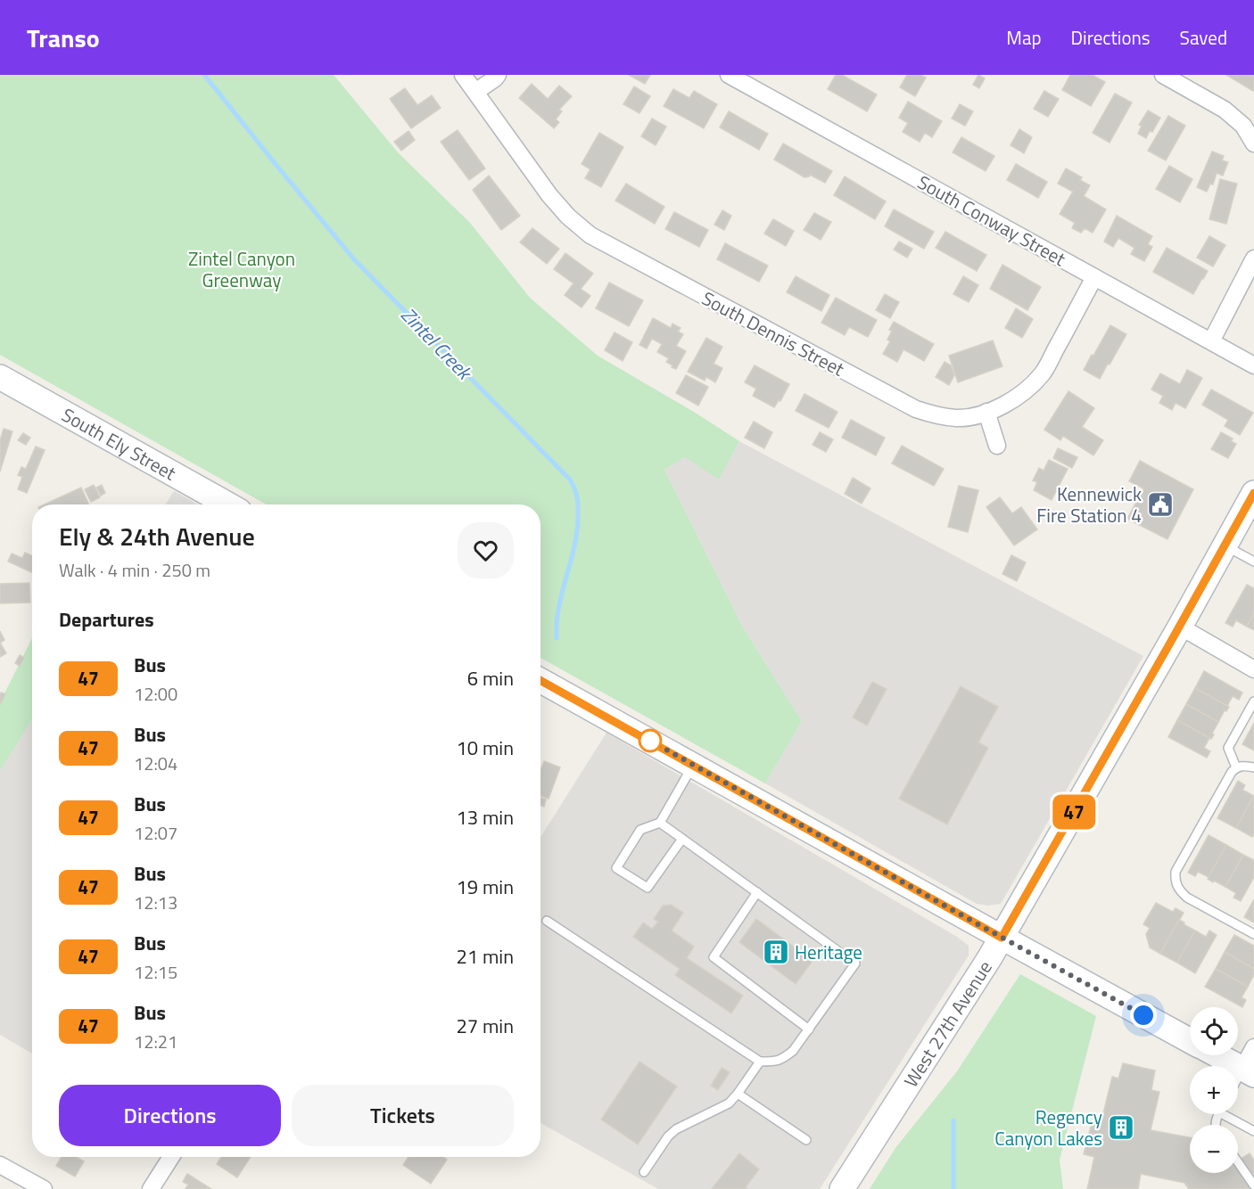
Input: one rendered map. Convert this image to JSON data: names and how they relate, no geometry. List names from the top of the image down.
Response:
{
  "streets": {
    "street": [
      "South Conway Street",
      "South Dennis Street",
      "South Ely Street",
      "West 27th Avenue"
    ]
  },
  "crossings": [
    ["South Conway Street", "South Dennis Street"]
  ],
  "water": ["Zintel Creek"],
  "parks": ["Zintel Canyon Greenway"],
  "places": {
    "public building": ["Kennewick Fire Station 4"],
    "building": ["Heritage", "Regency Canyon Lakes"]
  },
  "lines": ["bus line 47"],
  "page": {
    "header": "Transo",
    "nav": ["Map", "Directions", "Saved"],
    "on_map": "47",
    "heading": [
      ["Ely & 24th Avenue", "Walk · 4 min · 250 m"],
      "Departures"
    ],
    "list": [
      {
        "mark": "47",
        "name": "Bus",
        "note": "12:00",
        "value": "6 min"
      },
      {
        "mark": "47",
        "name": "Bus",
        "note": "12:04",
        "value": "10 min"
      },
      {
        "mark": "47",
        "name": "Bus",
        "note": "12:07",
        "value": "13 min"
      },
      {
        "mark": "47",
        "name": "Bus",
        "note": "12:13",
        "value": "19 min"
      },
      {
        "mark": "47",
        "name": "Bus",
        "note": "12:15",
        "value": "21 min"
      },
      {
        "mark": "47",
        "name": "Bus",
        "note": "12:21",
        "value": "27 min"
      }
    ],
    "map_buttons": ["+", "−"],
    "buttons": ["Directions", "Tickets"]
  }
}
